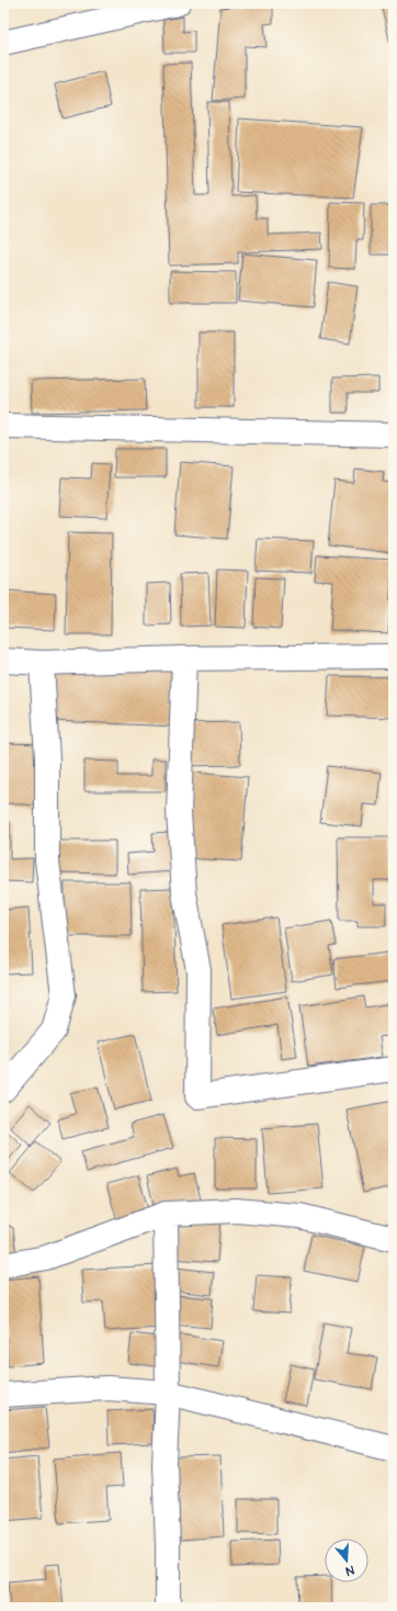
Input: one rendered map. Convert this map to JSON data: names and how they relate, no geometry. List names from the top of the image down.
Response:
{
  "north": "bottom"
}
